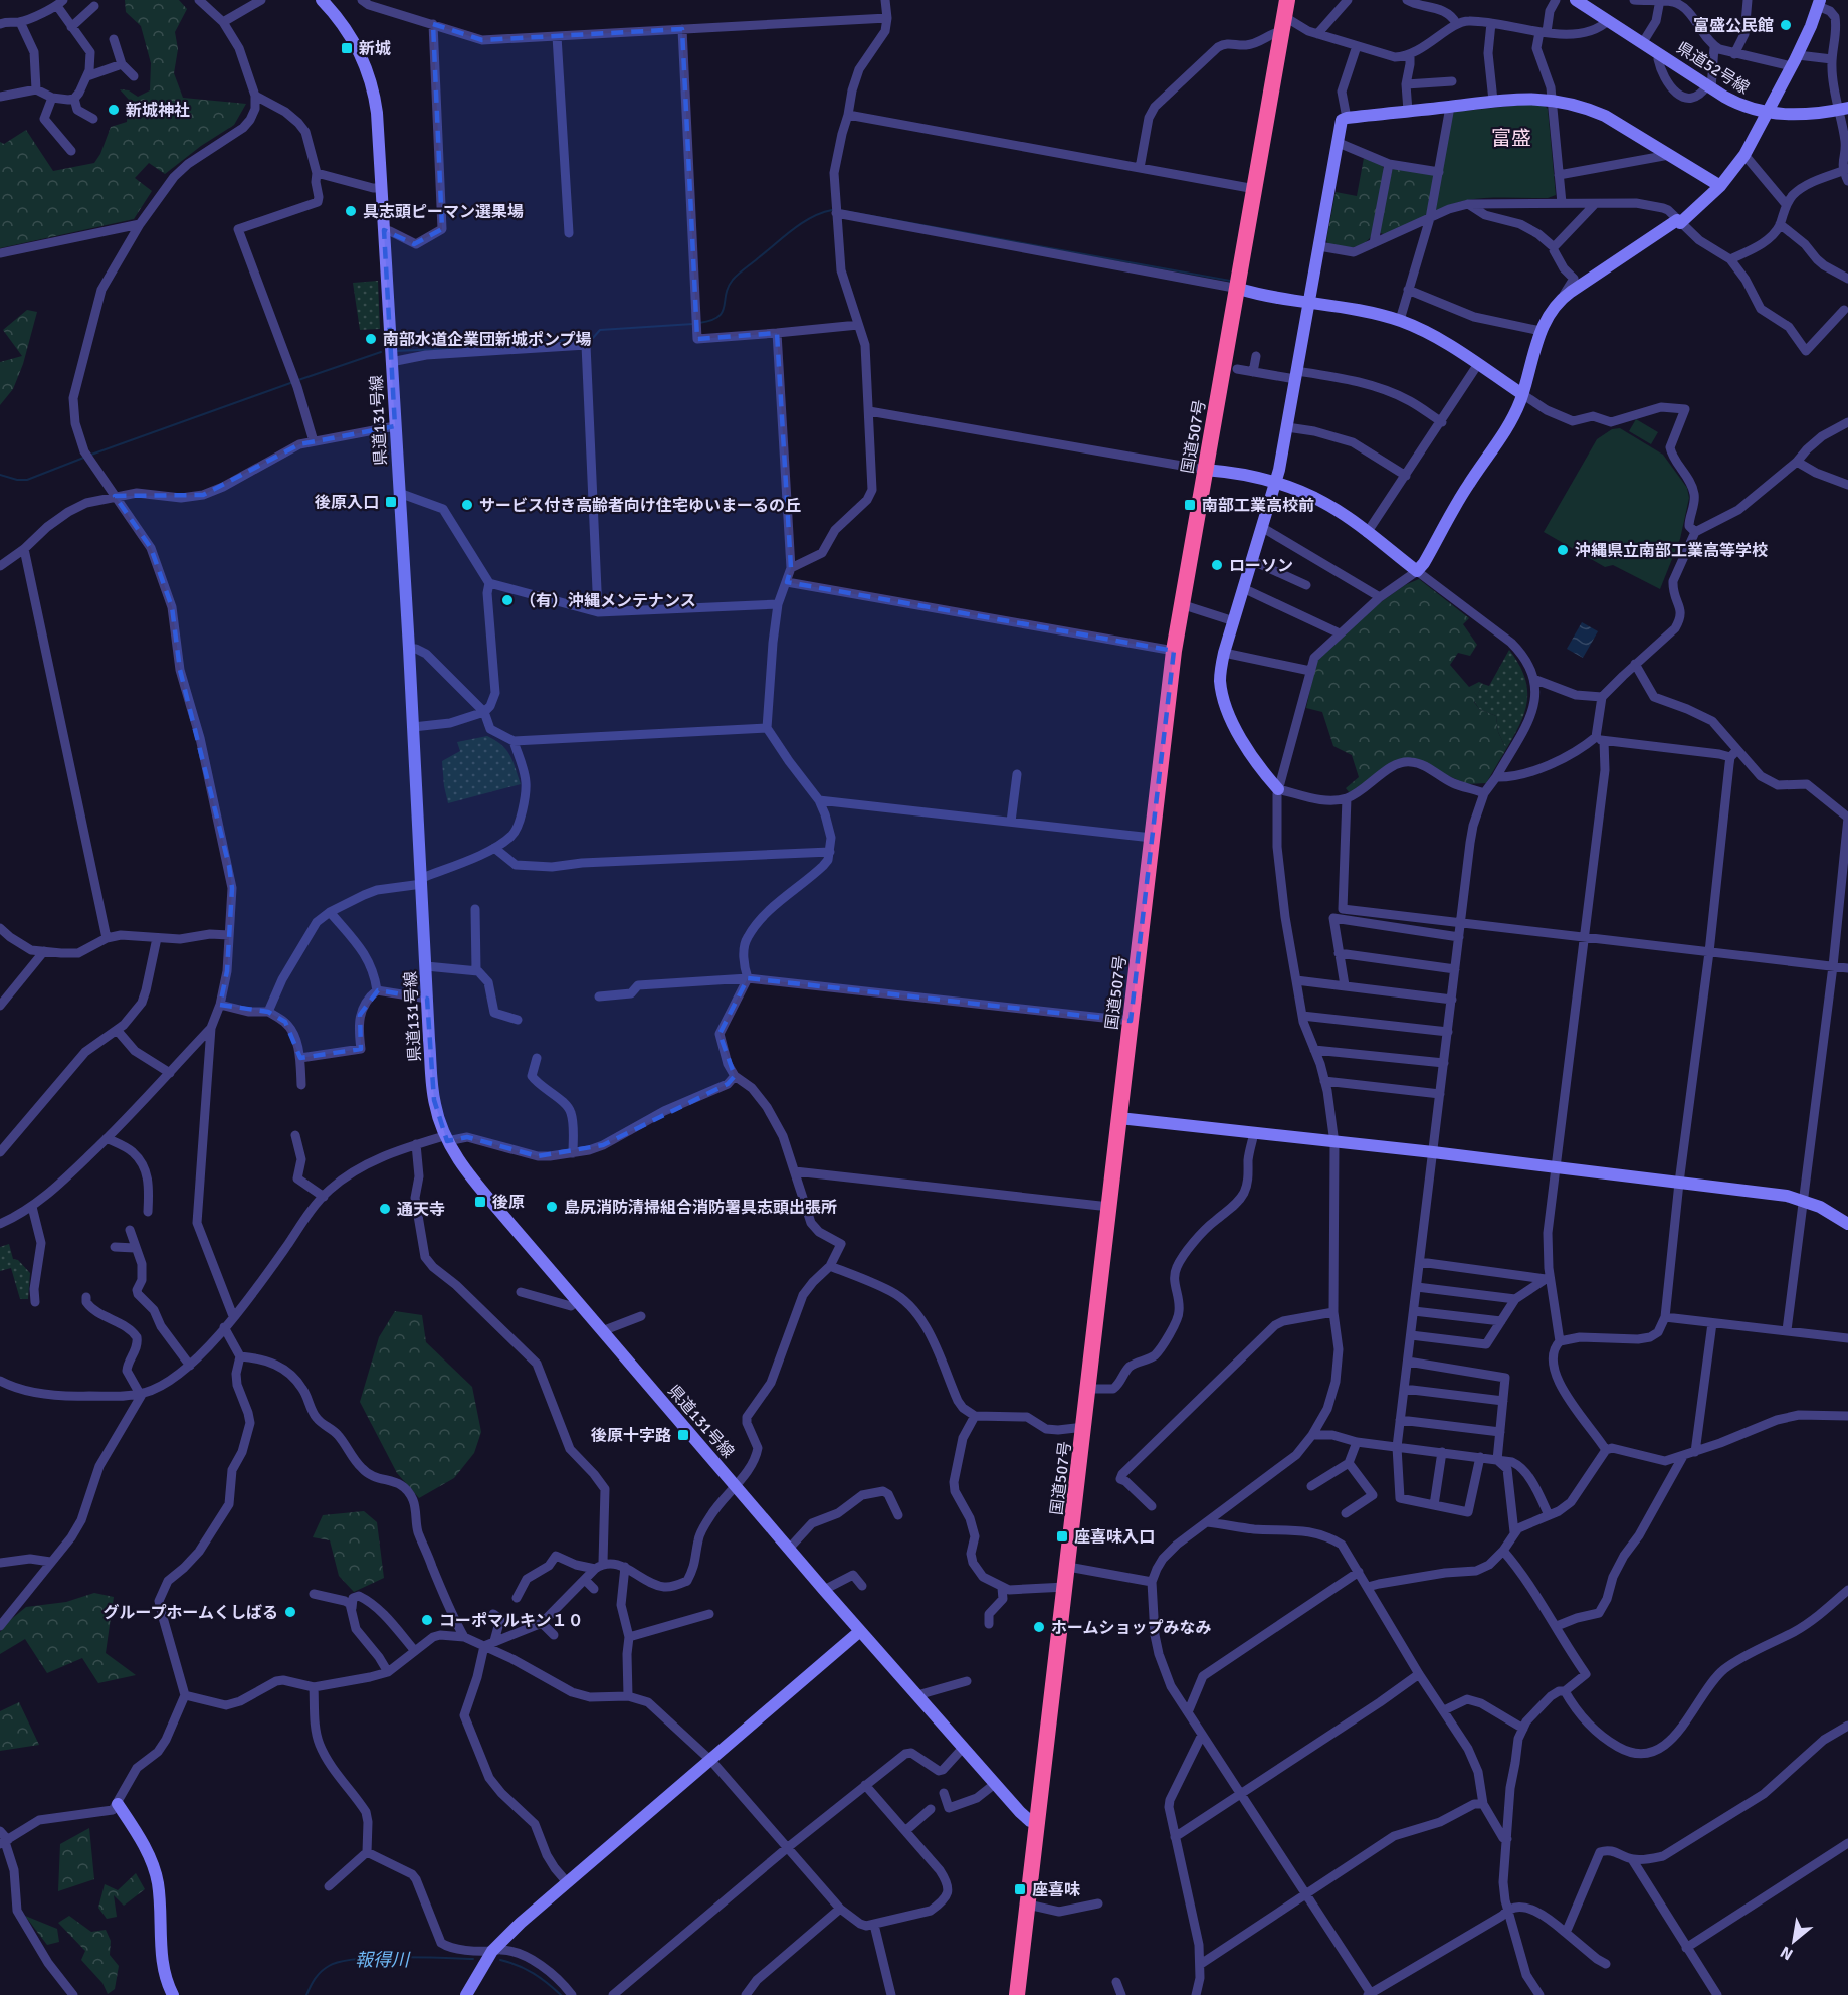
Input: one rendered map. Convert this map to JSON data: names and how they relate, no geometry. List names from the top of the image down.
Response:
{
  "streets": {
    "highway": ["国道507号"],
    "street": ["県道52号線", "県道131号線"]
  },
  "crossings": [
    ["県道131号線", "国道507号"]
  ],
  "districts": ["富盛"],
  "water": ["報得川"],
  "places": {
    "other": [
      "富盛公民館",
      "新城神社",
      "具志頭ピーマン選果場",
      "南部水道企業団新城ポンプ場",
      "サービス付き高齢者向け住宅ゆいまーるの丘",
      "沖縄県立南部工業高等学校",
      "ローソン",
      "（有）沖縄メンテナンス",
      "島尻消防清掃組合消防署具志頭出張所",
      "通天寺",
      "グループホームくしばる",
      "コーポマルキン１０",
      "ホームショップみなみ"
    ],
    "transit": [
      "新城",
      "後原入口",
      "南部工業高校前",
      "後原",
      "後原十字路",
      "座喜味入口",
      "座喜味"
    ]
  },
  "north": "bottom left"
}
